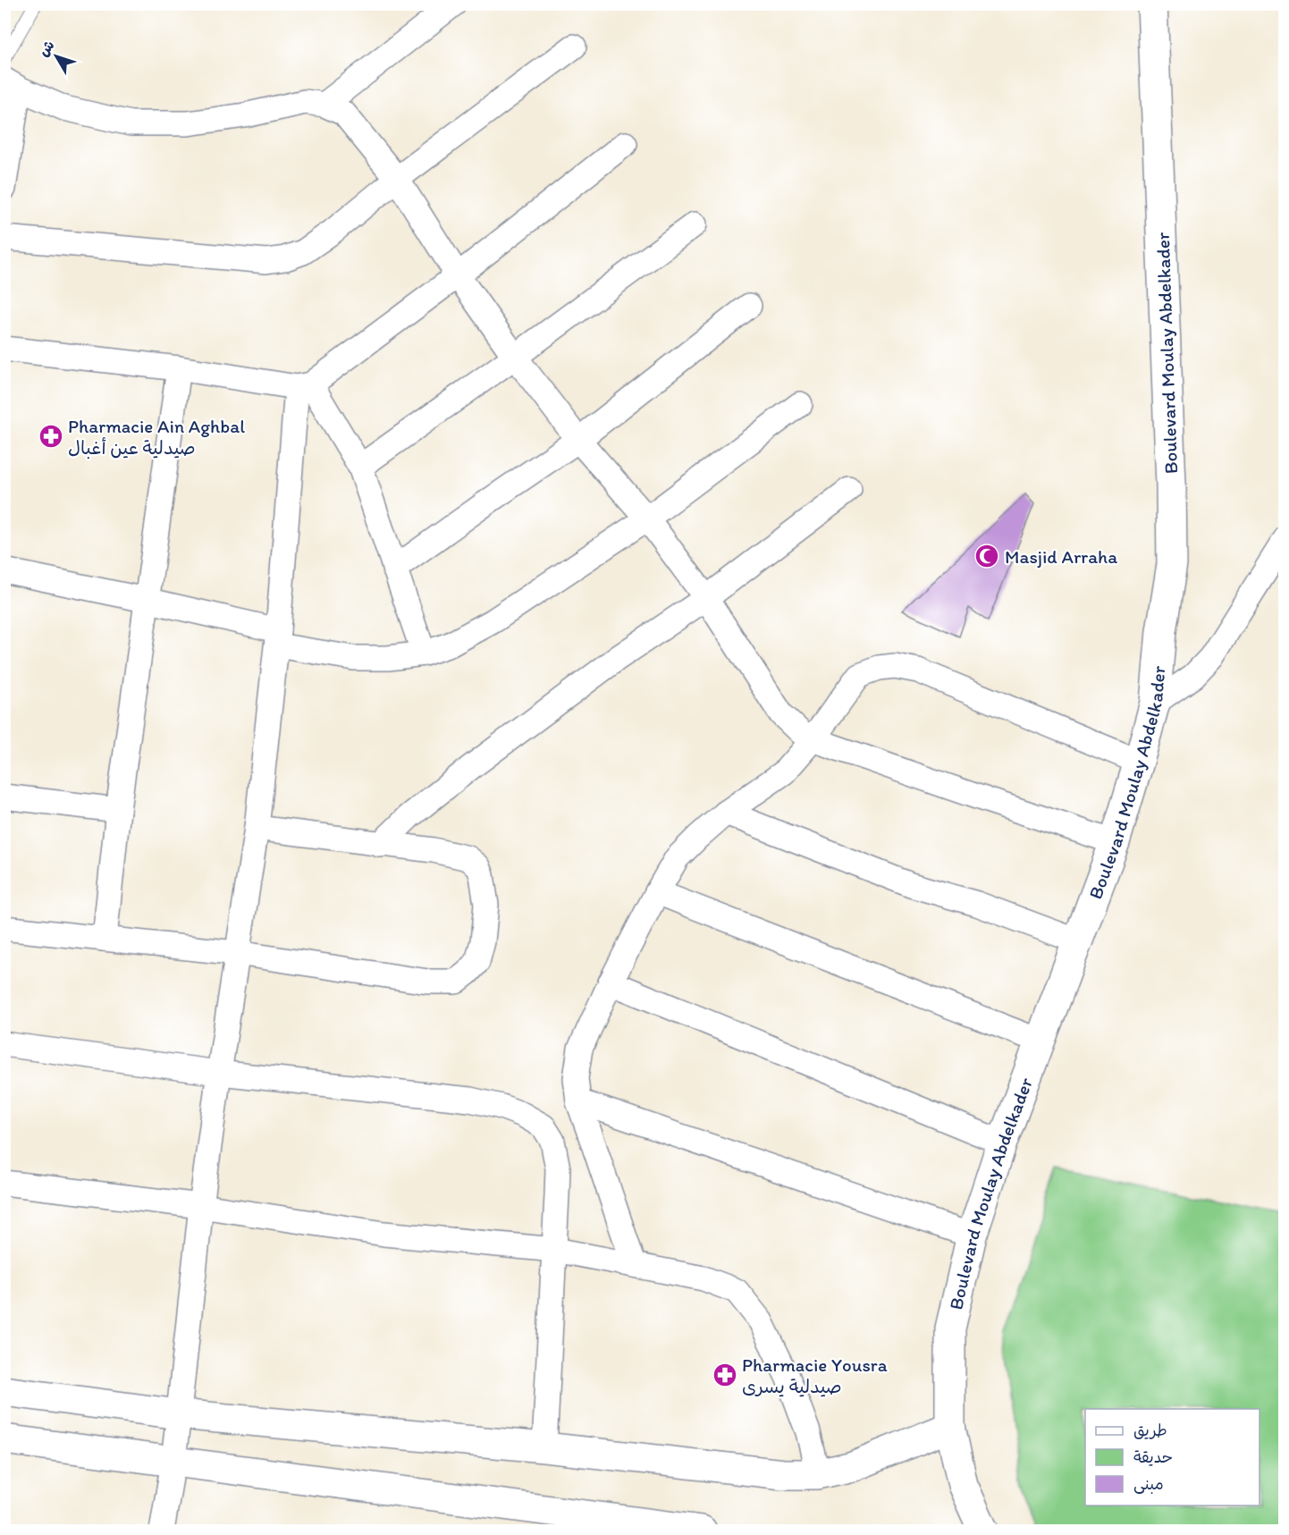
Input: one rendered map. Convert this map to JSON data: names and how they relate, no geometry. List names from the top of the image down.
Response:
{
  "streets": {
    "street": ["Boulevard Moulay Abdelkader"]
  },
  "places": {
    "pharmacy": ["Pharmacie Ain Aghbal صيدلية عين أغبال", "Pharmacie Yousra صيدلية يسرى"],
    "mosque": ["Masjid Arraha"]
  },
  "legend": ["طريق", "حديقة", "مبنى"],
  "north": "top left"
}
